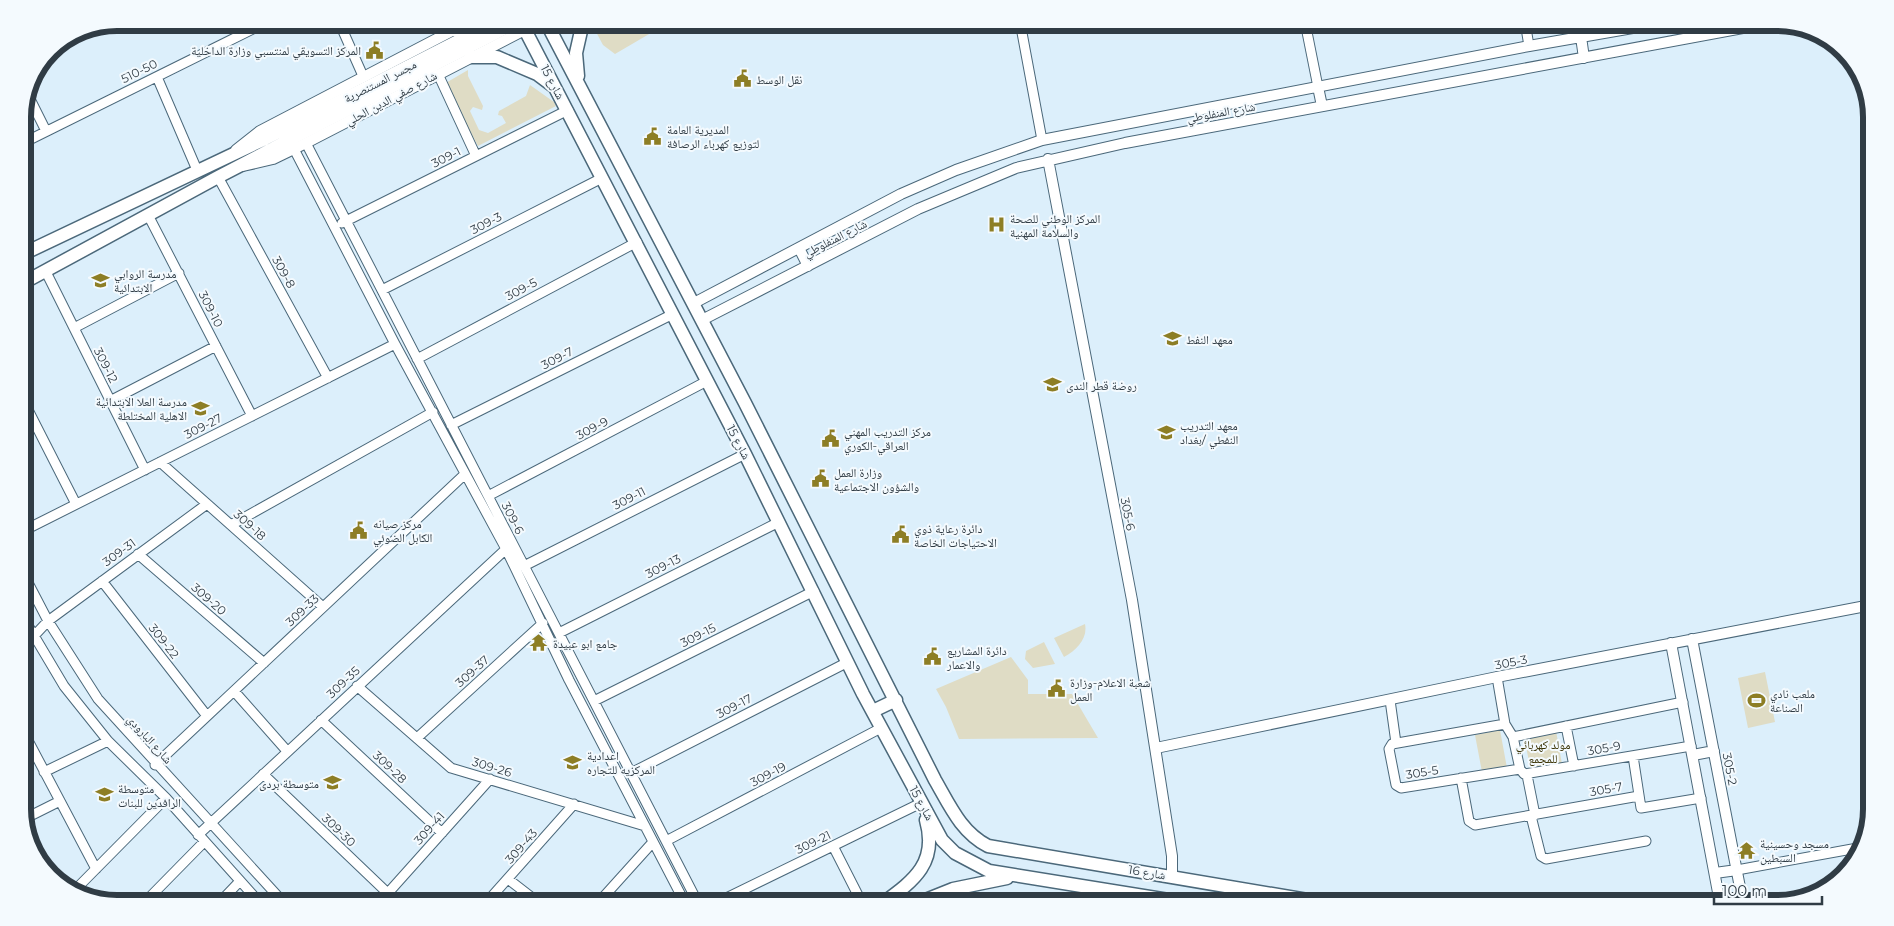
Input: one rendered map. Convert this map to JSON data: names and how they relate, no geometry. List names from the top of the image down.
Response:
{
  "streets": {
    "main road": [
      "مجسر المستنصرية",
      "شارع 15",
      "شارع صفي الدين الحلي",
      "شارع 16"
    ],
    "street": [
      "510-50",
      "شارع المنفلوطي",
      "309-1",
      "309-3",
      "309-8",
      "309-5",
      "309-10",
      "309-7",
      "309-12",
      "309-27",
      "309-9",
      "309-11",
      "305-6",
      "309-6",
      "309-18",
      "309-31",
      "309-13",
      "309-20",
      "309-33",
      "309-15",
      "309-22",
      "305-3",
      "309-37",
      "309-35",
      "309-17",
      "شارع البارودي",
      "305-9",
      "309-28",
      "309-26",
      "305-2",
      "305-5",
      "309-19",
      "305-7",
      "309-41",
      "309-30",
      "309-21",
      "309-43"
    ]
  },
  "crossings": [
    ["مجسر المستنصرية", "شارع صفي الدين الحلي"],
    ["شارع 15", "شارع المنفلوطي"],
    ["شارع 15", "309-1"],
    ["شارع 15", "309-3"],
    ["شارع 15", "309-5"],
    ["شارع 15", "309-7"],
    ["شارع 15", "309-9"],
    ["شارع 15", "309-11"],
    ["شارع 15", "309-13"],
    ["شارع 15", "309-15"],
    ["شارع 15", "309-17"],
    ["شارع 15", "309-19"],
    ["شارع 15", "309-21"],
    ["شارع 15", "شارع 16"],
    ["شارع صفي الدين الحلي", "309-8"],
    ["شارع صفي الدين الحلي", "309-10"],
    ["شارع صفي الدين الحلي", "309-12"],
    ["شارع صفي الدين الحلي", "309-6"],
    ["شارع المنفلوطي", "305-6"],
    ["309-1", "309-6"],
    ["309-3", "309-6"],
    ["309-8", "309-27"],
    ["309-5", "309-6"],
    ["309-10", "309-27"],
    ["309-7", "309-6"],
    ["309-12", "309-27"],
    ["309-27", "309-6"],
    ["309-27", "309-18"],
    ["309-9", "309-6"],
    ["309-11", "309-6"],
    ["305-6", "305-3"],
    ["305-6", "شارع 16"],
    ["309-6", "309-13"],
    ["309-6", "309-33"],
    ["309-6", "309-15"],
    ["309-6", "309-37"],
    ["309-6", "309-35"],
    ["309-6", "309-17"],
    ["309-6", "309-26"],
    ["309-6", "309-19"],
    ["309-18", "309-31"],
    ["309-18", "309-33"],
    ["309-31", "309-20"],
    ["309-31", "309-22"],
    ["309-31", "شارع البارودي"],
    ["309-20", "309-33"],
    ["309-33", "309-22"],
    ["309-33", "شارع البارودي"],
    ["305-3", "305-2"],
    ["309-37", "309-26"],
    ["309-35", "شارع البارودي"],
    ["309-35", "309-28"],
    ["309-35", "309-26"],
    ["309-35", "309-30"],
    ["305-9", "305-5"],
    ["309-28", "309-41"],
    ["309-26", "309-41"],
    ["309-26", "309-43"],
    ["305-5", "305-7"],
    ["309-41", "309-30"]
  ],
  "parks": ["مولد كهربائي للمجمع"],
  "places": {
    "public building": [
      "المركز التسويقي لمنتسبي وزارة الداخلية",
      "نقل الوسط",
      "المديرية العامة لتوزيع كهرباء الرصافة",
      "مركز التدريب المهني العراقي-الكوري",
      "وزارة العمل والشؤون الاجتماعية",
      "مركز صيانه الكابل الضوئي",
      "دائرة رعاية ذوي الاحتياجات الخاصة",
      "دائرة المشاريع والاعمار",
      "شعبة الاعلام-وزارة العمل"
    ],
    "hospital": ["المركز الوطني للصحة والسلامة المهنية"],
    "school or university": [
      "مدرسة الروابي الابتدائية",
      "معهد النفط",
      "روضة قطر الندى",
      "مدرسة العلا الابتدائية الاهلية المختلطة",
      "معهد التدريب النفطي /بغداد",
      "اعدادية المركزيه للتجاره",
      "متوسطة بردى",
      "متوسطة الرافدين للبنات"
    ],
    "temple": ["جامع ابو عبيدة", "مسجد وحسينية السبطين"],
    "sports": ["ملعب نادي الصناعة"]
  },
  "scale_bar": "100 m"
}
